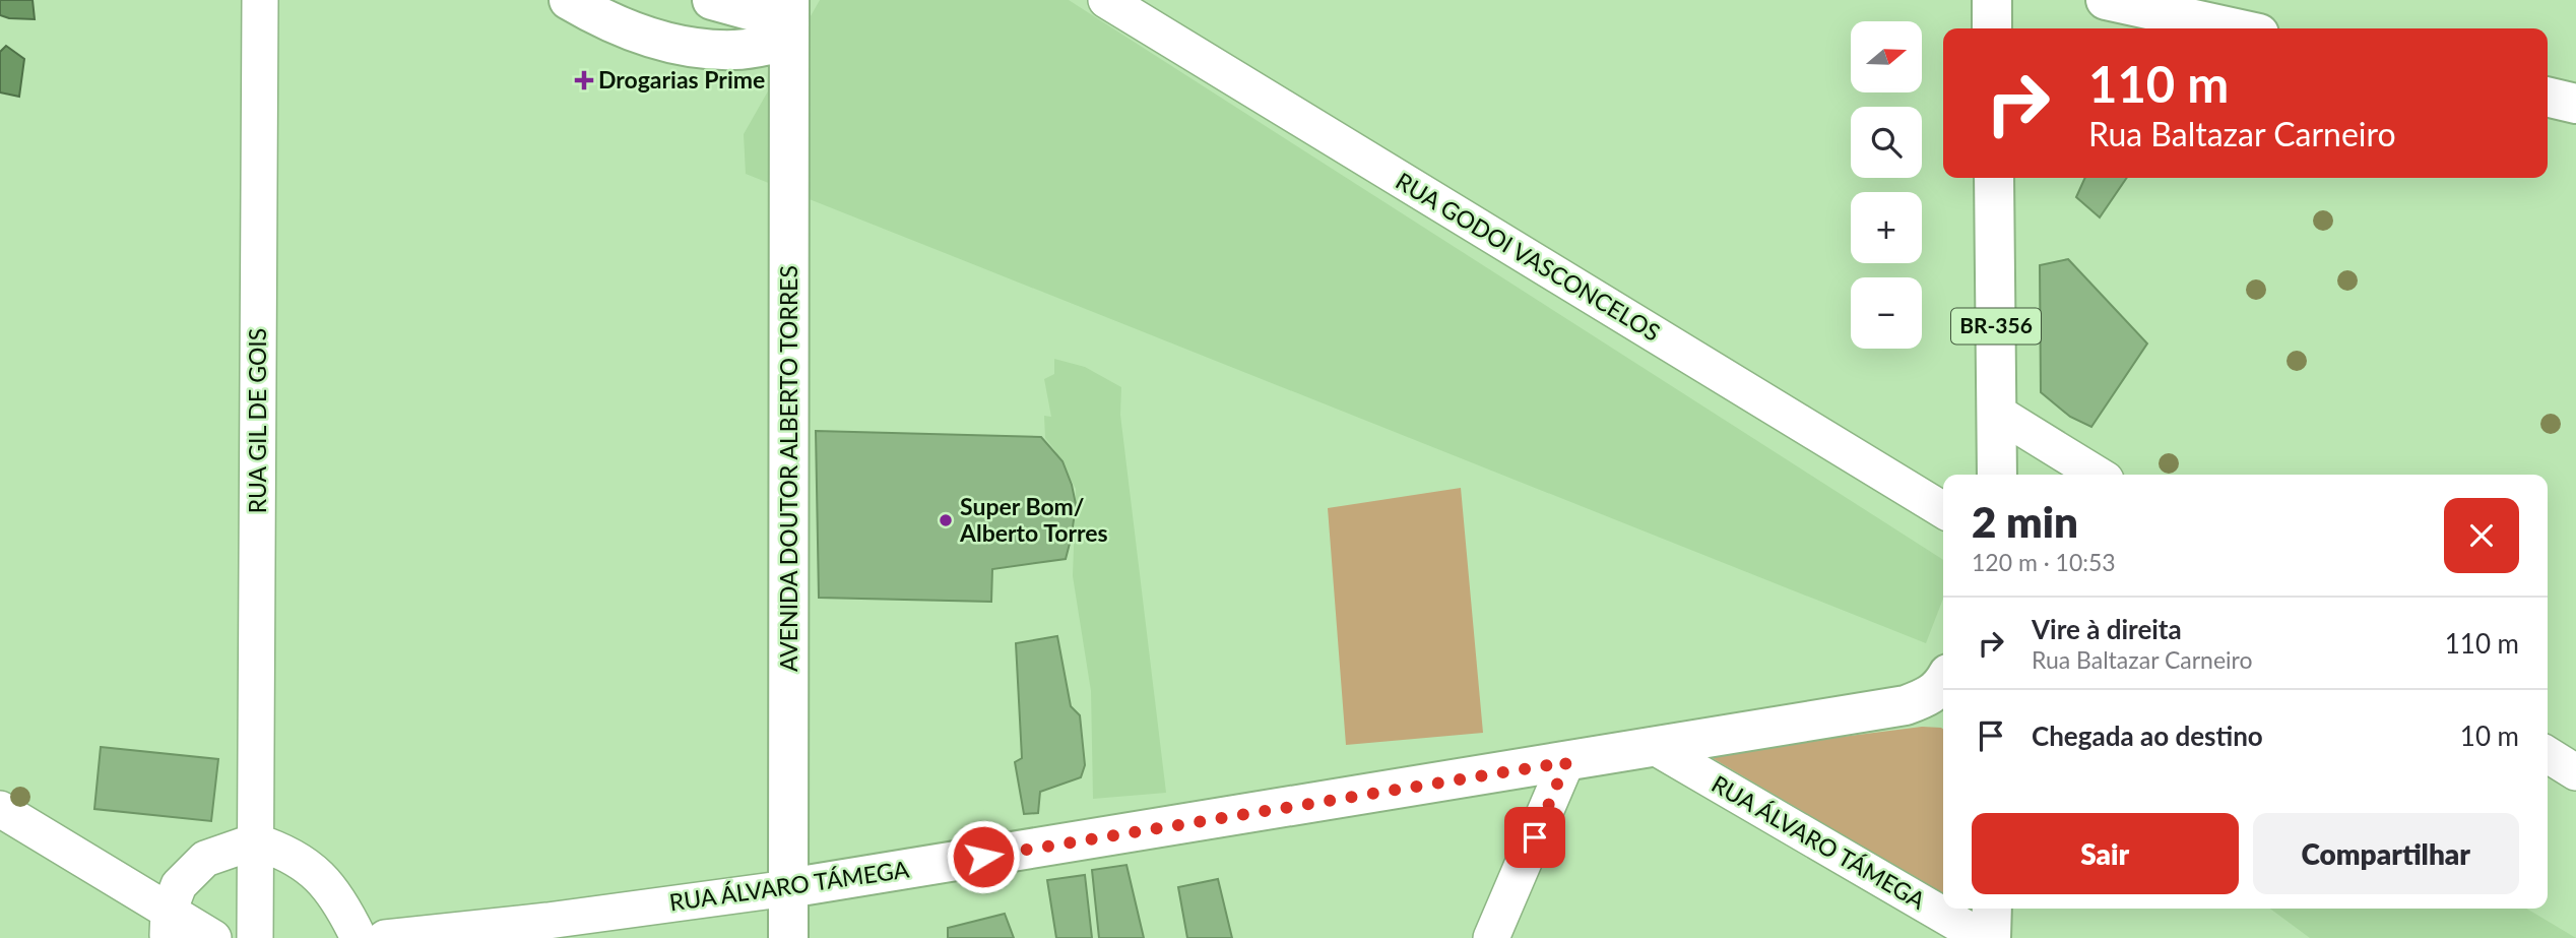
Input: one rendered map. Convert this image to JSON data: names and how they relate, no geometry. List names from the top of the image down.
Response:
{
  "streets": {
    "main road": ["BR-356", "AVENIDA DOUTOR ALBERTO TORRES", "RUA ÁLVARO TÁMEGA"],
    "street": ["RUA GODOI VASCONCELOS", "RUA GIL DE GOIS"]
  },
  "crossings": [
    ["AVENIDA DOUTOR ALBERTO TORRES", "RUA ÁLVARO TÁMEGA"]
  ],
  "places": {
    "health": ["Drogarias Prime"],
    "other": ["Super Bom/ Alberto Torres"]
  },
  "north": "right",
  "page": {
    "map_buttons": ["+", "−"],
    "turn": ["110 m", "Rua Baltazar Carneiro"],
    "heading": ["2 min", "120 m · 10:53"],
    "list": [
      {
        "name": "Vire à direita",
        "note": "Rua Baltazar Carneiro",
        "value": "110 m"
      },
      {
        "name": "Chegada ao destino",
        "value": "10 m"
      }
    ],
    "buttons": ["Sair", "Compartilhar"]
  }
}
